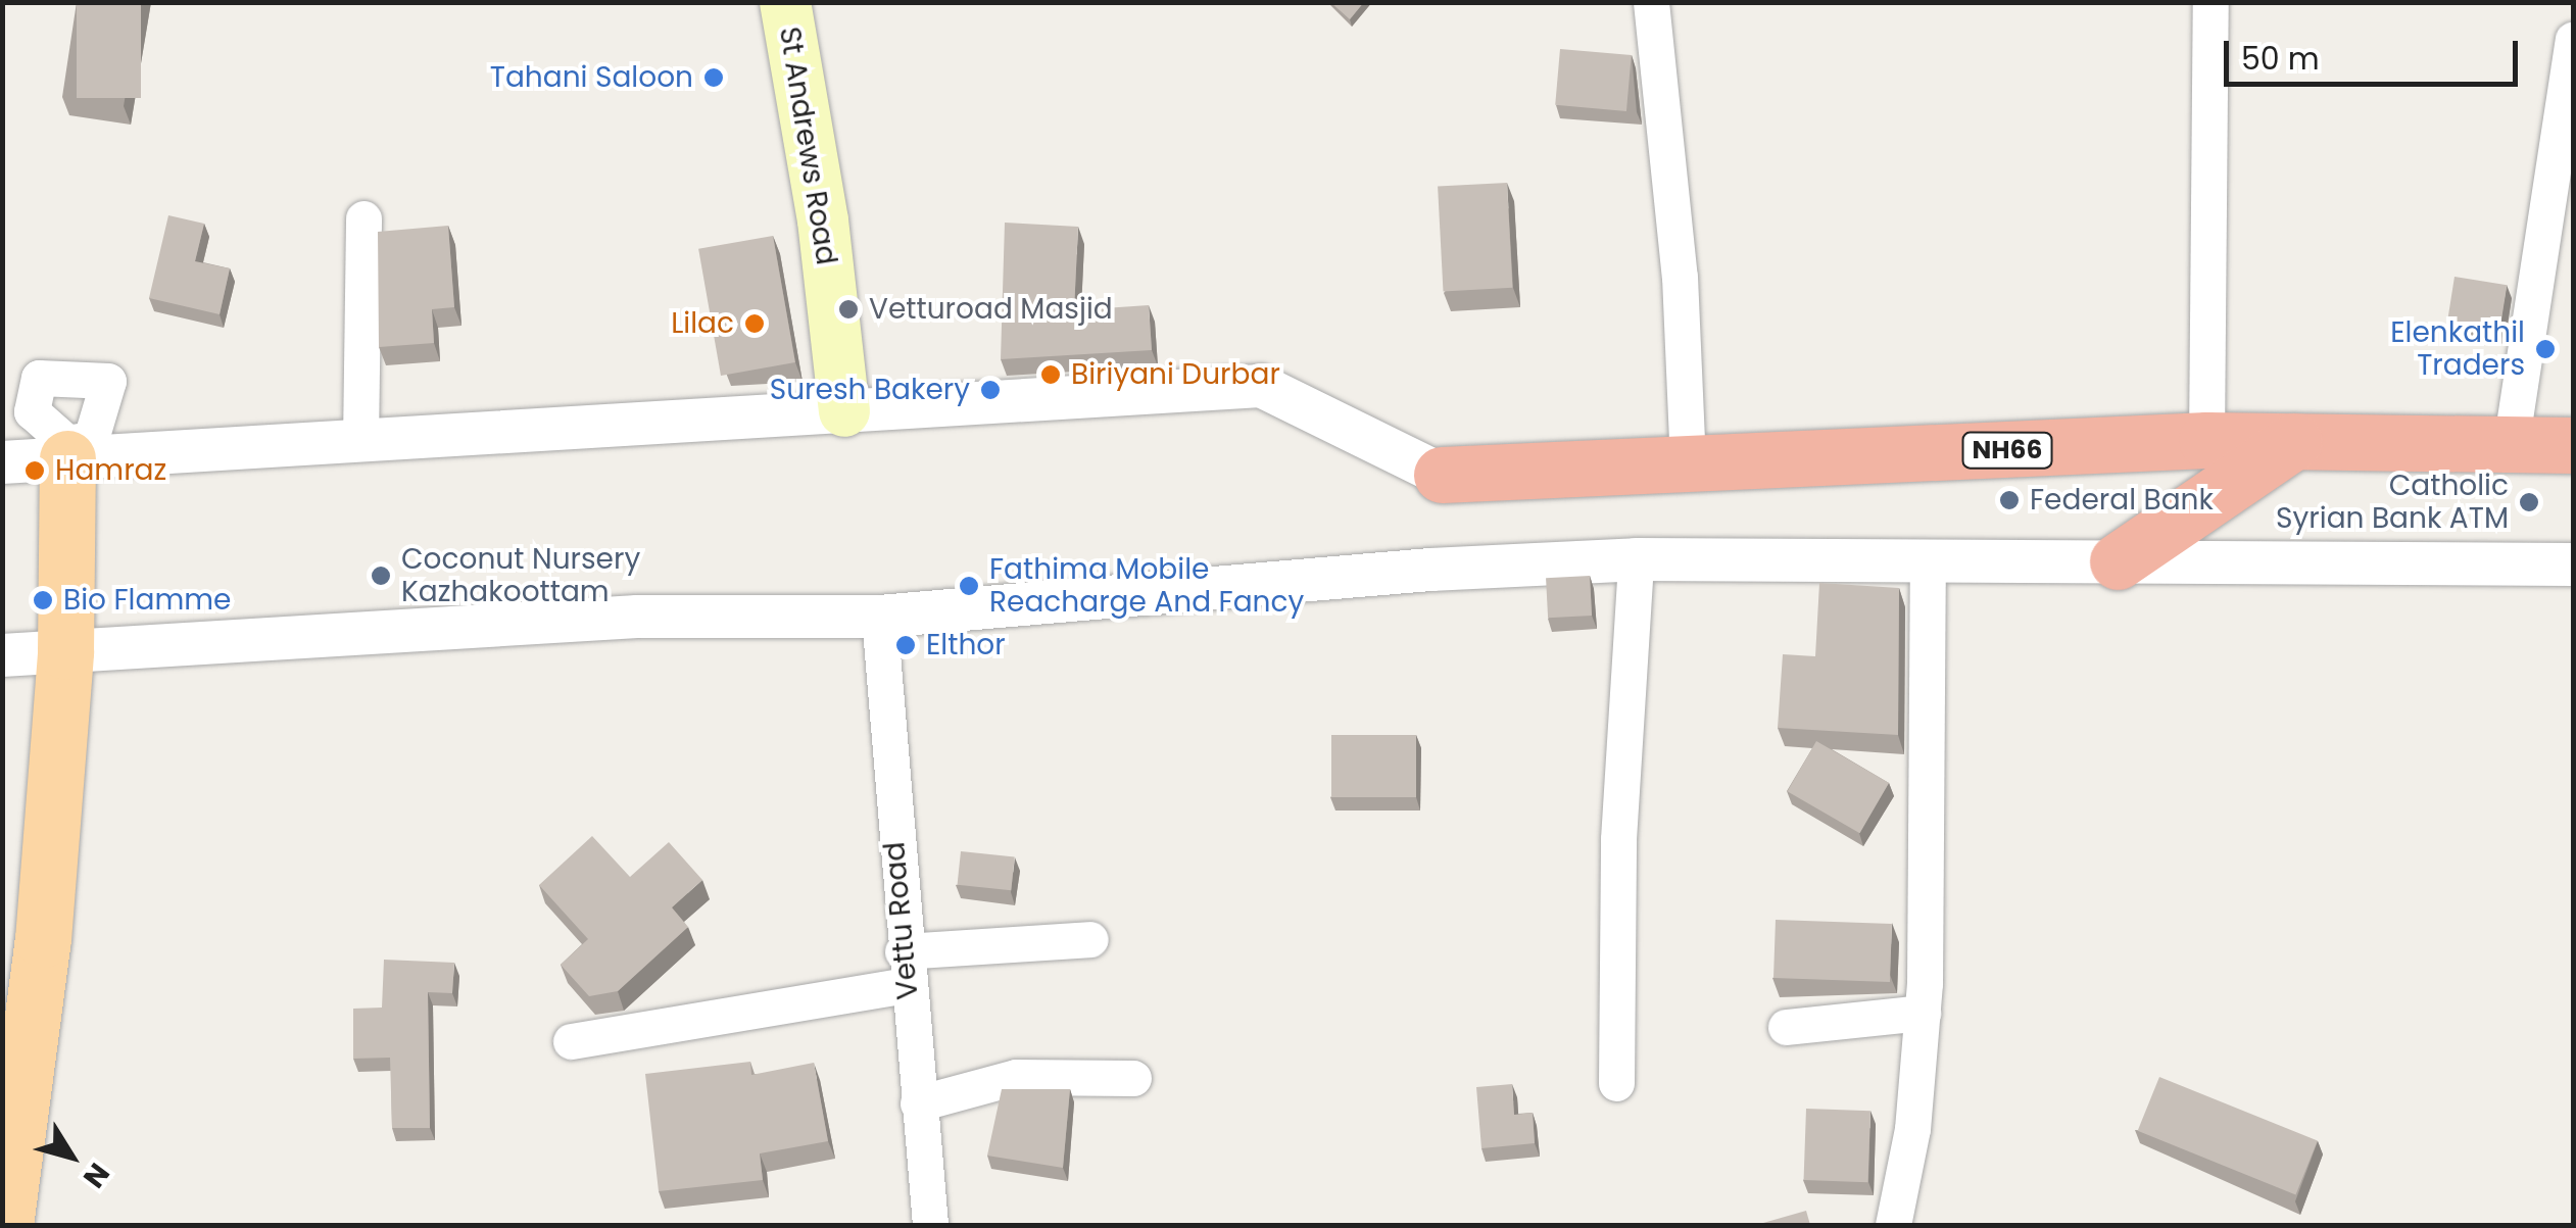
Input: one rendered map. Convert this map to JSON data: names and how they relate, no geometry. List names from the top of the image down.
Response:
{
  "streets": {
    "highway": ["NH66"],
    "main road": ["St Andrews Road"],
    "street": ["Vettu Road"]
  },
  "places": [
    "Tahani Saloon",
    "Vetturoad Masjid",
    "Lilac",
    "Elenkathil Traders",
    "Biriyani Durbar",
    "Suresh Bakery",
    "Hamraz",
    "Federal Bank",
    "Catholic Syrian Bank ATM",
    "Coconut Nursery Kazhakoottam",
    "Fathima Mobile Reacharge And Fancy",
    "Bio Flamme",
    "Elthor"
  ],
  "scale_bar": "50 m",
  "north": "bottom right"
}
